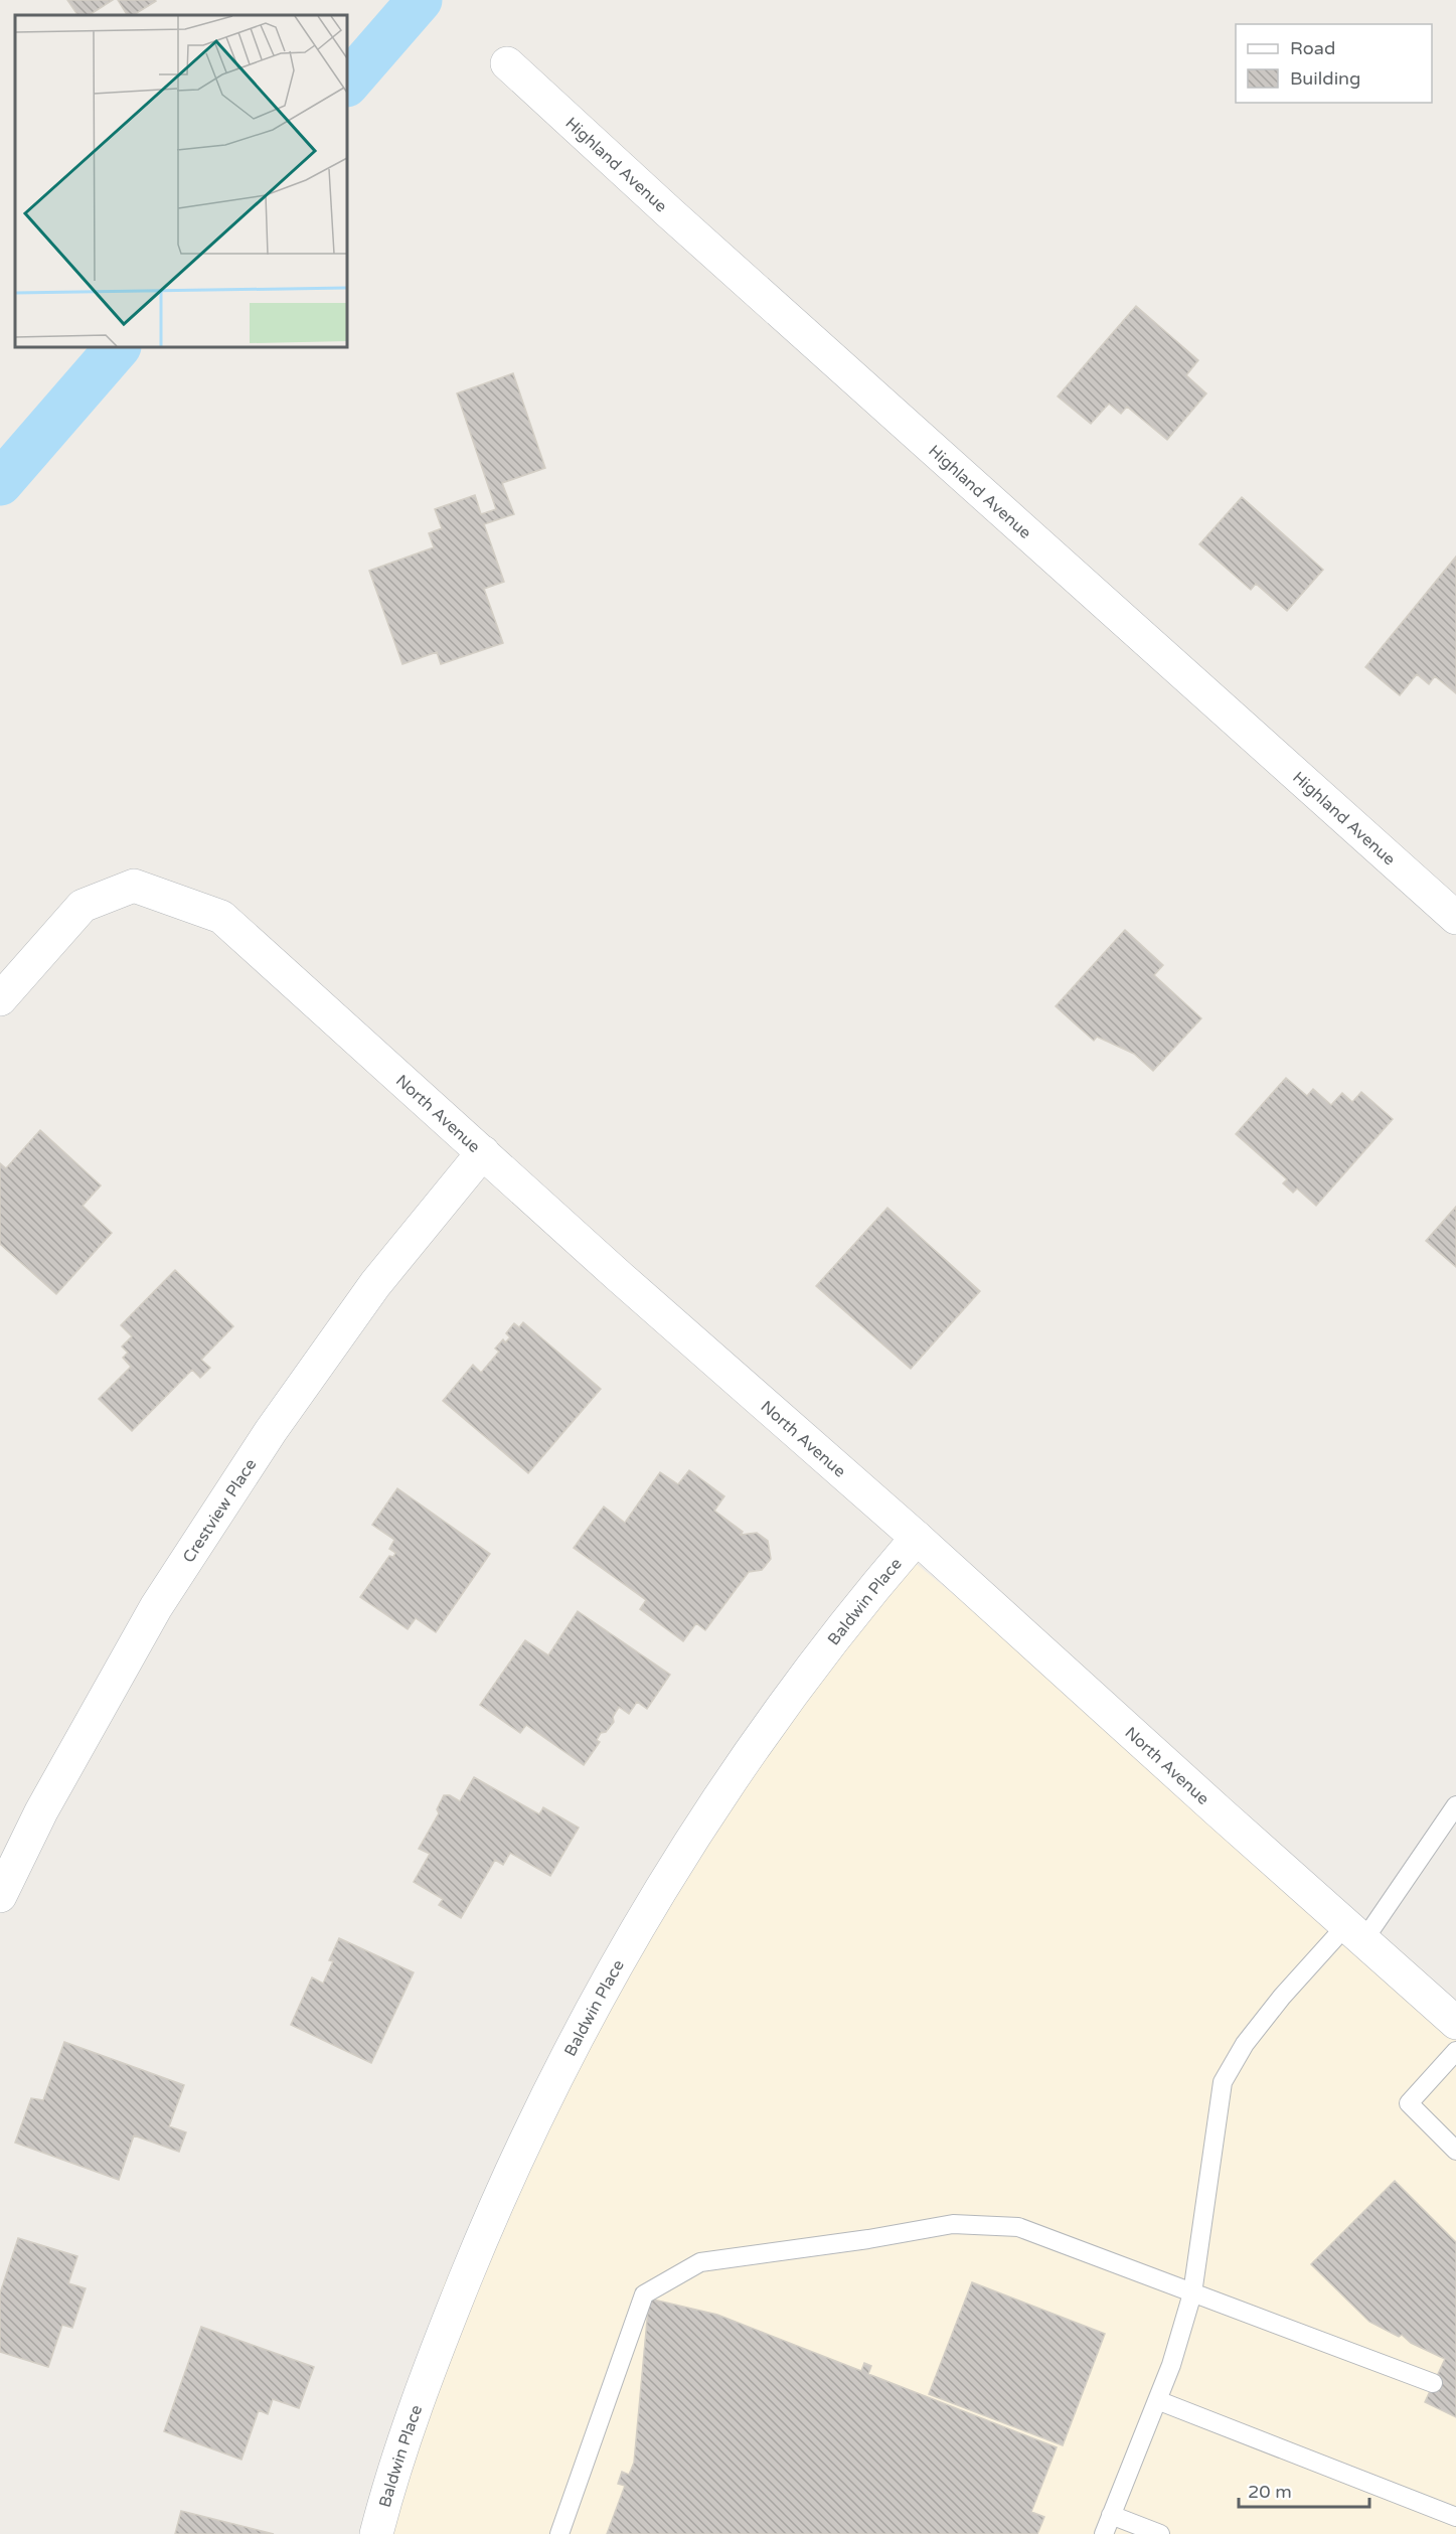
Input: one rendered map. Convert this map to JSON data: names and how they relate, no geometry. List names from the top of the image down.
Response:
{
  "streets": {
    "street": [
      "Highland Avenue",
      "North Avenue",
      "Crestview Place",
      "Baldwin Place"
    ]
  },
  "crossings": [
    ["North Avenue", "Crestview Place"],
    ["North Avenue", "Baldwin Place"]
  ],
  "legend": ["Road", "Building"],
  "scale_bar": "20 m"
}
